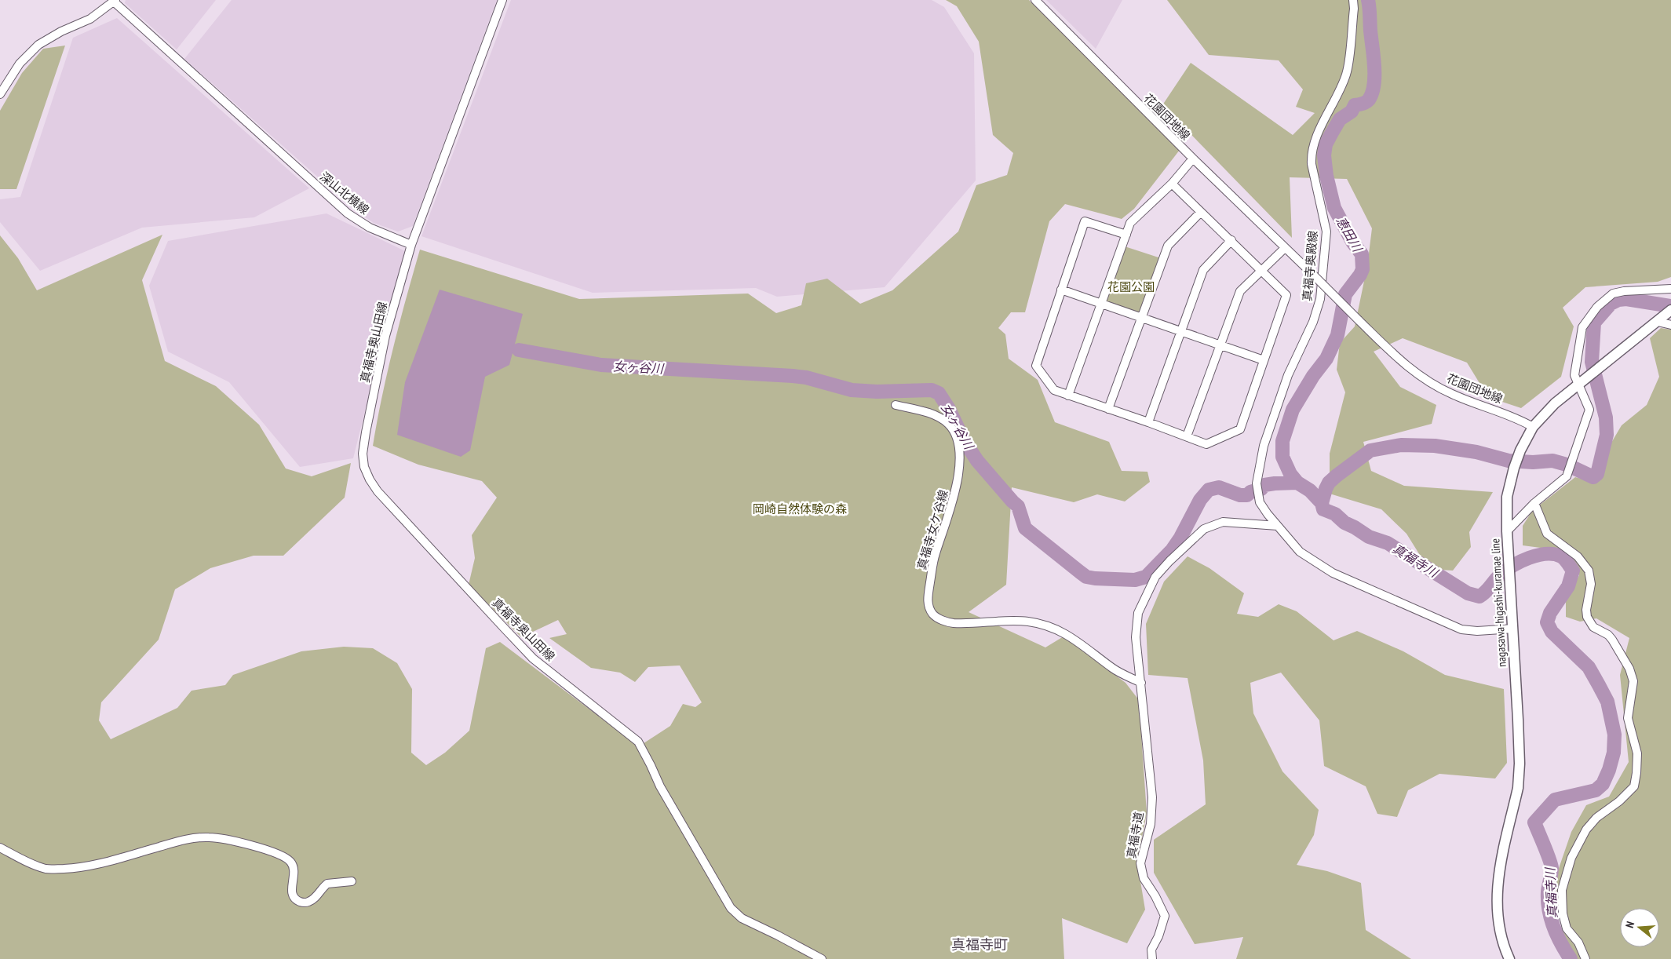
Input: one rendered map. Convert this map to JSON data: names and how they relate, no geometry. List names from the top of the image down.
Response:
{
  "streets": {
    "main road": ["nagasawa-higashi-kuramae line"],
    "street": [
      "花園団地線",
      "深山北横線",
      "真福寺奥殿線",
      "真福寺奥山田線",
      "真福寺女ケ谷線",
      "真福寺道"
    ]
  },
  "crossings": [
    ["花園団地線", "nagasawa-higashi-kuramae line"],
    ["深山北横線", "真福寺奥山田線"],
    ["真福寺奥殿線", "nagasawa-higashi-kuramae line"],
    ["真福寺奥殿線", "真福寺道"],
    ["真福寺女ケ谷線", "真福寺道"]
  ],
  "districts": ["真福寺町"],
  "water": ["恵田川", "女ヶ谷川", "真福寺川"],
  "parks": ["花園公園", "岡崎自然体験の森"],
  "north": "left"
}
